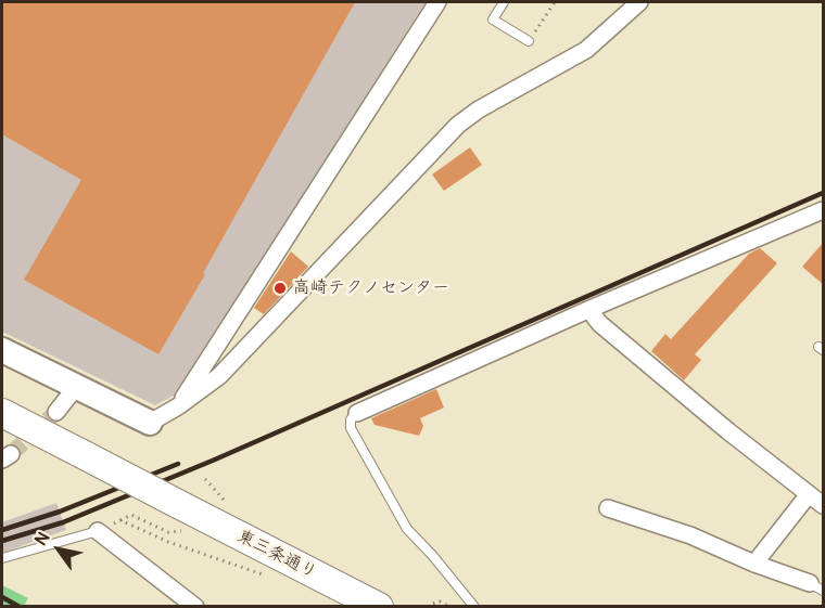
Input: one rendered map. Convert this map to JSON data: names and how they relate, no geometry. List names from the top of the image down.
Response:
{
  "streets": {
    "main road": ["東三条通り"]
  },
  "places": ["高崎テクノセンター"],
  "north": "top left"
}
